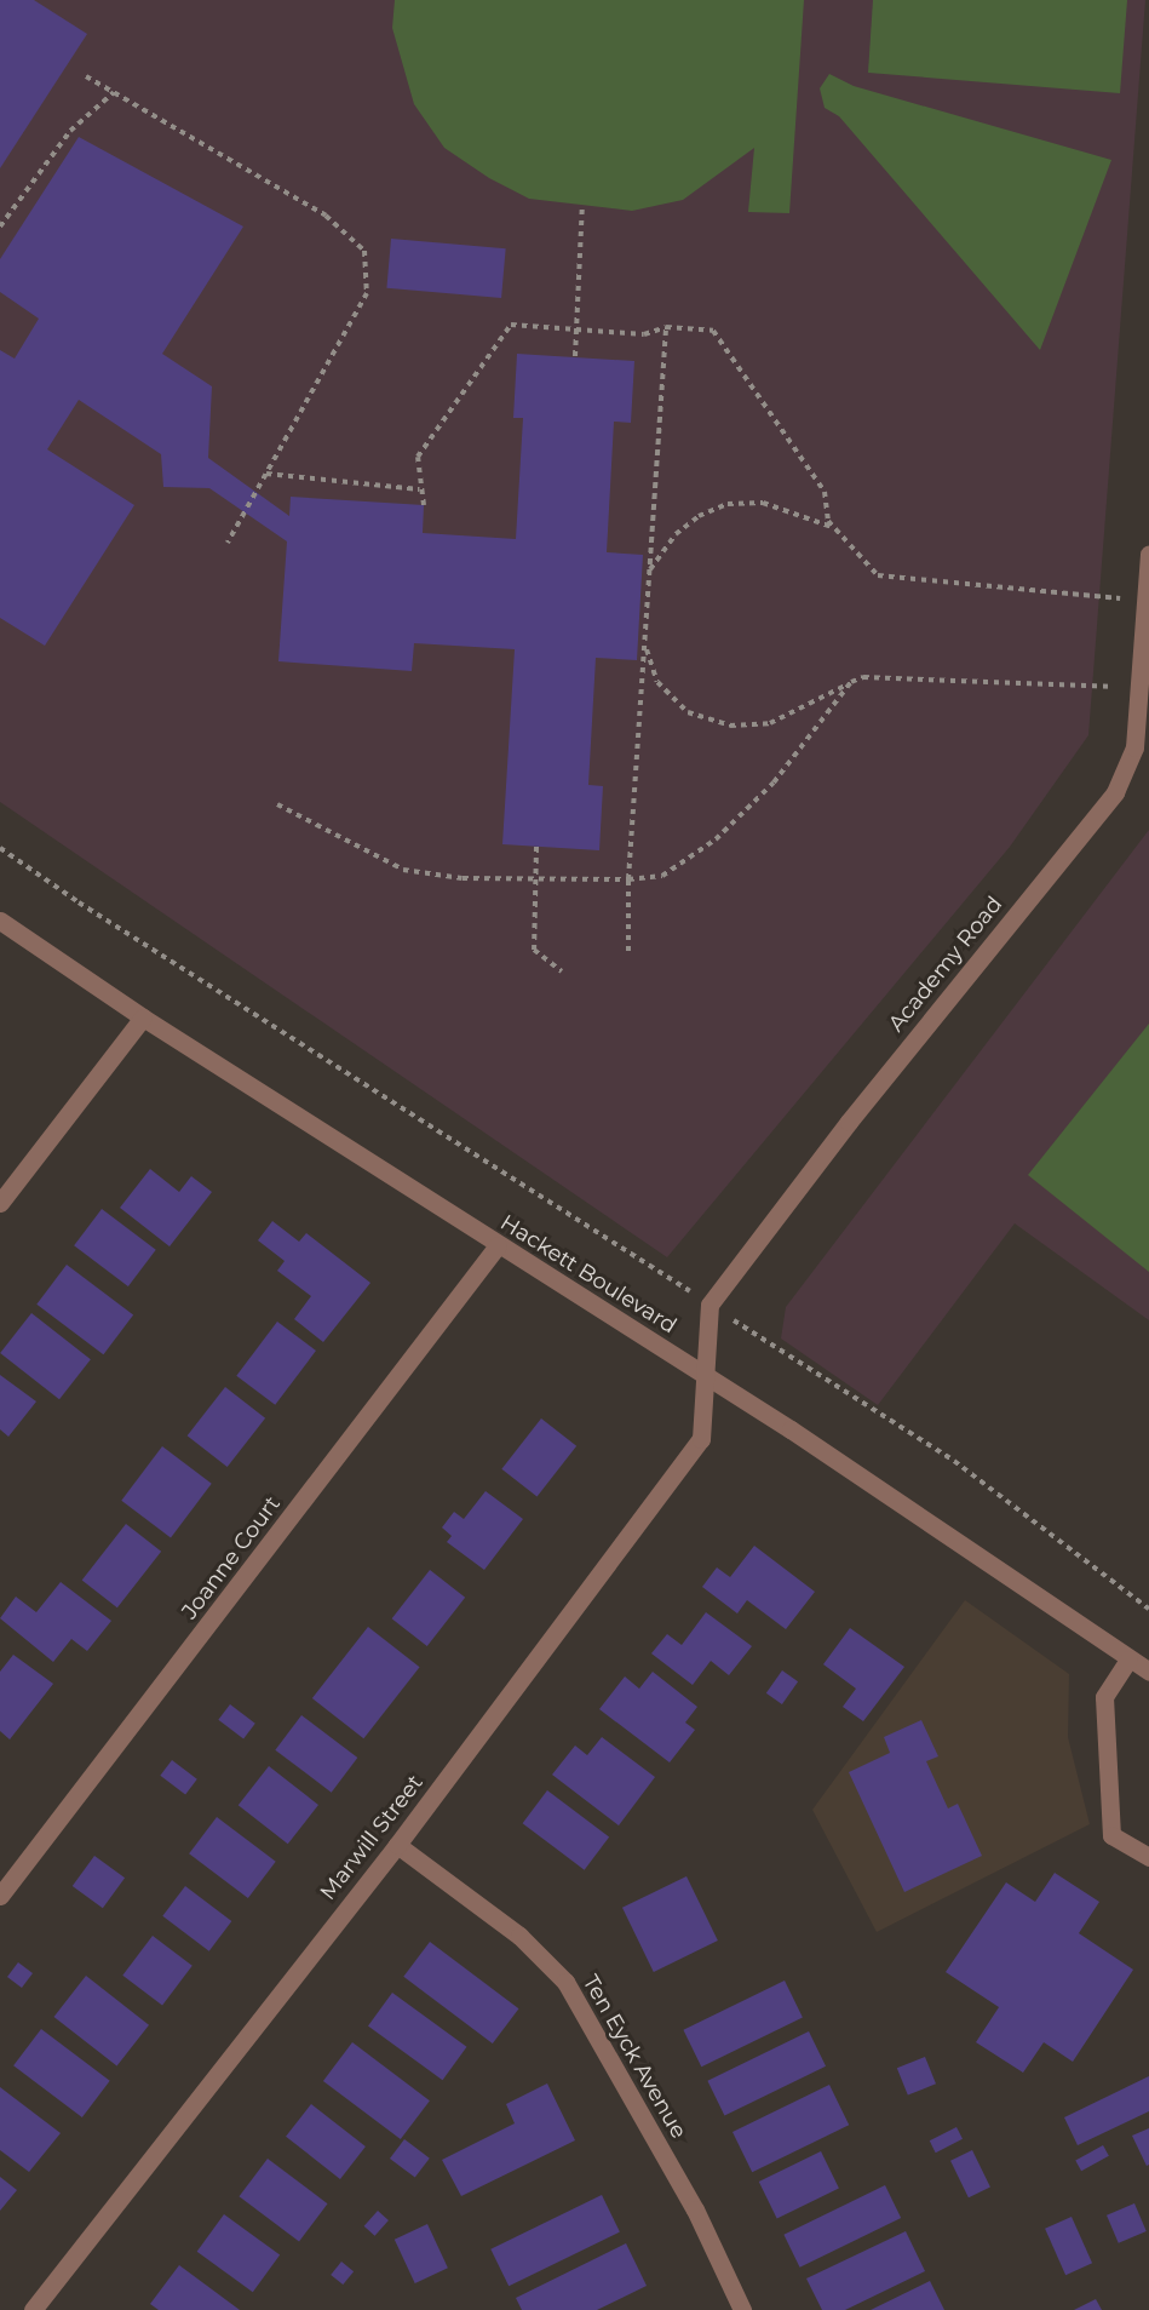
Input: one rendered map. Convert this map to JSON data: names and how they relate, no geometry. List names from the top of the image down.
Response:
{
  "streets": {
    "street": [
      "Academy Road",
      "Hackett Boulevard",
      "Joanne Court",
      "Marwill Street",
      "Ten Eyck Avenue"
    ]
  },
  "crossings": [
    ["Hackett Boulevard", "Joanne Court"],
    ["Hackett Boulevard", "Marwill Street"],
    ["Marwill Street", "Ten Eyck Avenue"]
  ]
}
